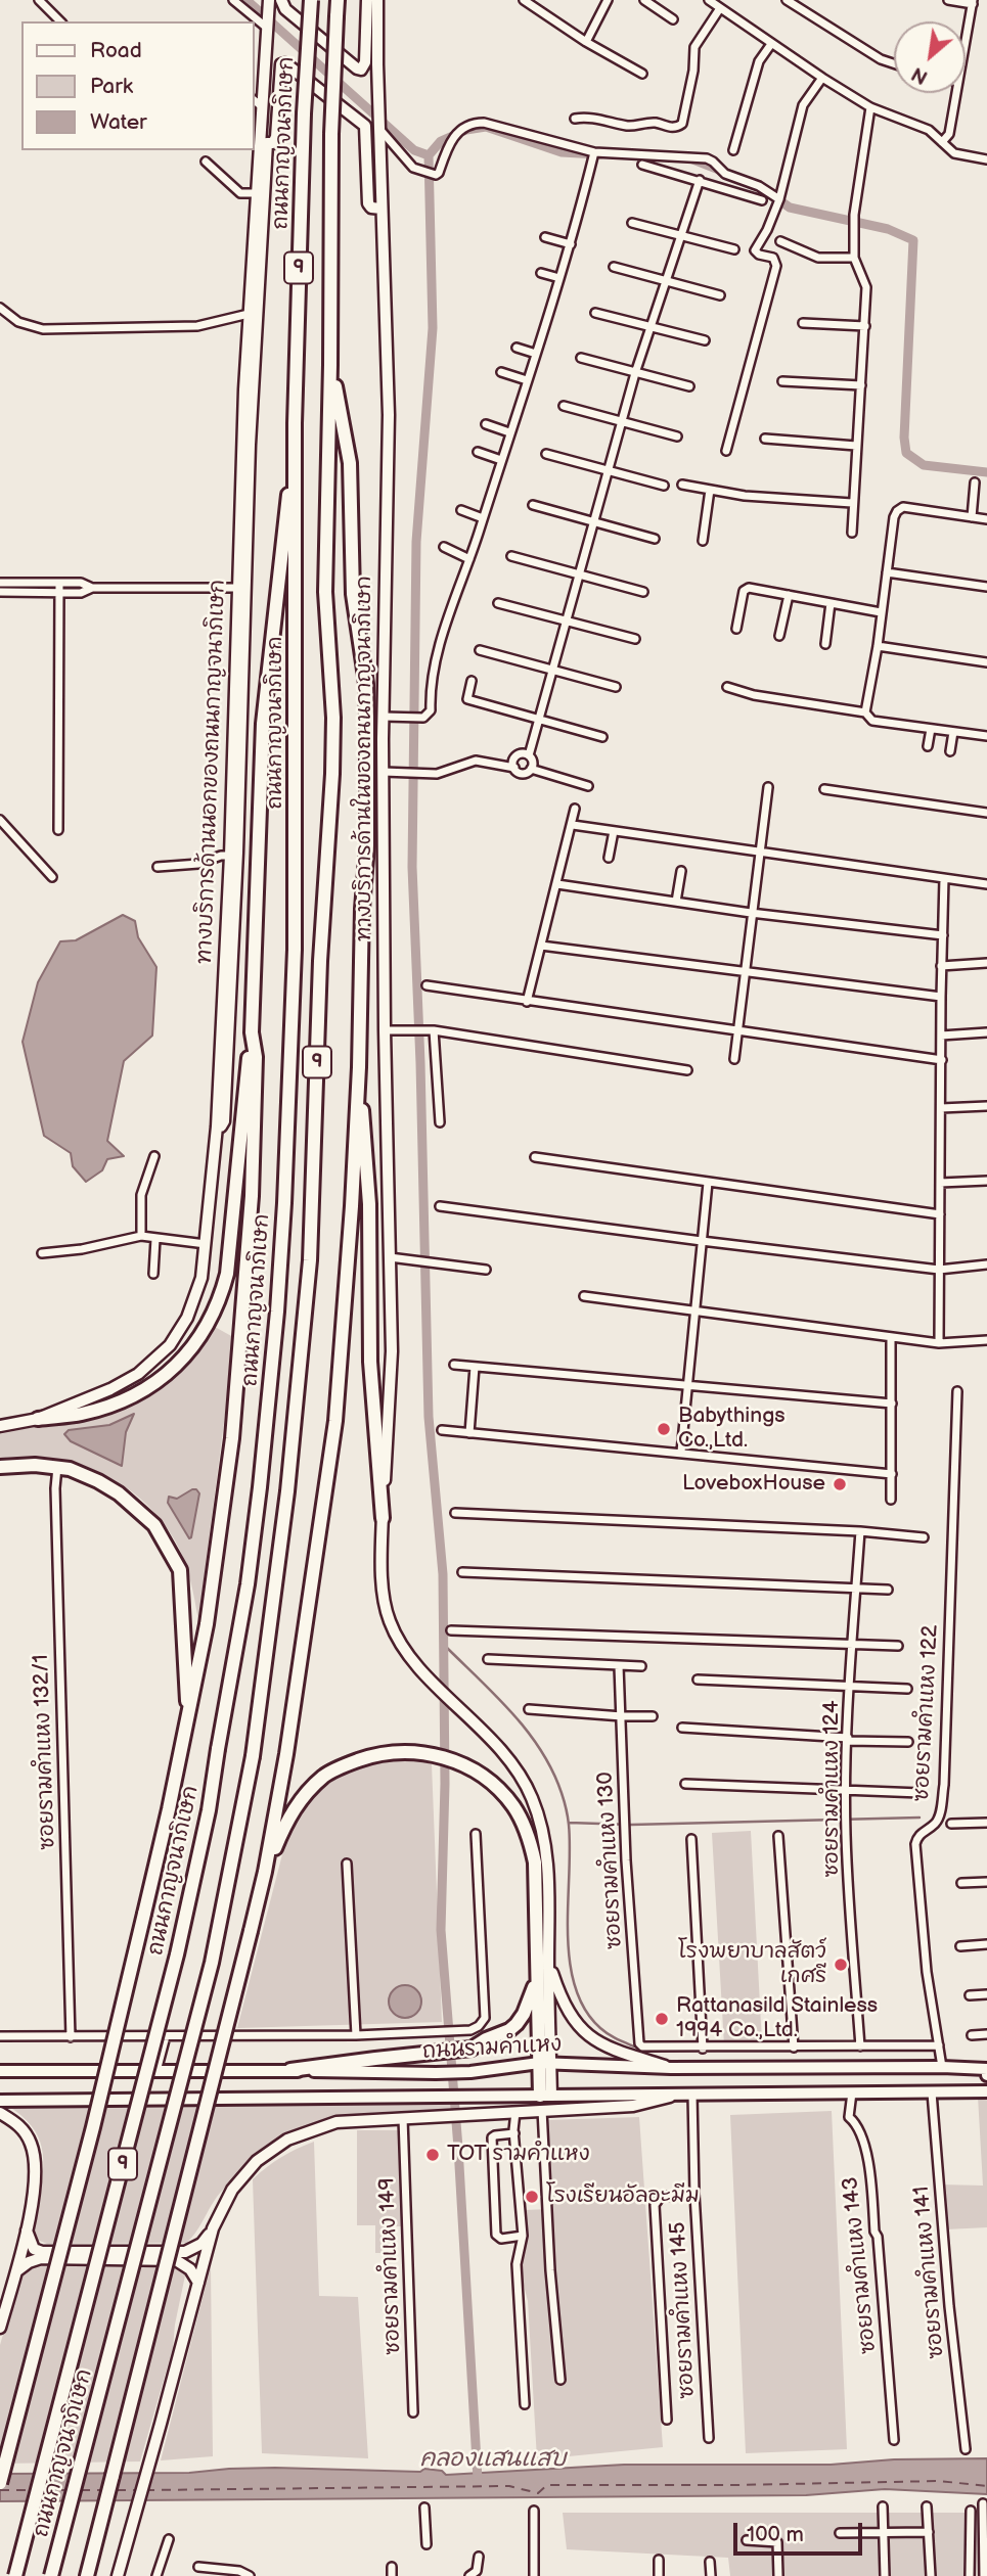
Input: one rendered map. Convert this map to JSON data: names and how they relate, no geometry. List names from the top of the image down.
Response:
{
  "streets": {
    "highway": ["ถนนกาญจนาภิเษก", "9"],
    "main road": ["ทางบริการด้านในของถนนกาญจนาภิเษก", "ทางบริการด้านนอกของถนนกาญจนาภิเษก", "ถนนรามคำแหง"],
    "street": [
      "ซอยรามคำแหง 122",
      "ซอยรามคำแหง 132/1",
      "ซอยรามคำแหง 124",
      "ซอยรามคำแหง 130",
      "ซอยรามคำแหง 143",
      "ซอยรามคำแหง 149",
      "ซอยรามคำแหง 141",
      "ซอยรามคำแหง 145"
    ]
  },
  "crossings": [
    ["ทางบริการด้านในของถนนกาญจนาภิเษก", "ถนนรามคำแหง"],
    ["ซอยรามคำแหง 122", "ถนนรามคำแหง"],
    ["ถนนรามคำแหง", "ซอยรามคำแหง 143"],
    ["ถนนรามคำแหง", "ซอยรามคำแหง 141"],
    ["ถนนรามคำแหง", "ซอยรามคำแหง 145"]
  ],
  "water": ["คลองแสนแสบ"],
  "places": [
    "Babythings Co.,Ltd.",
    "LoveboxHouse",
    "โรงพยาบาลสัตว์ เกศรี",
    "Rattanasild Stainless 1994 Co.,Ltd.",
    "TOT รามคำแหง",
    "โรงเรียนอัลอะมีม"
  ],
  "legend": ["Road", "Park", "Water"],
  "scale_bar": "100 m",
  "north": "bottom left"
}
